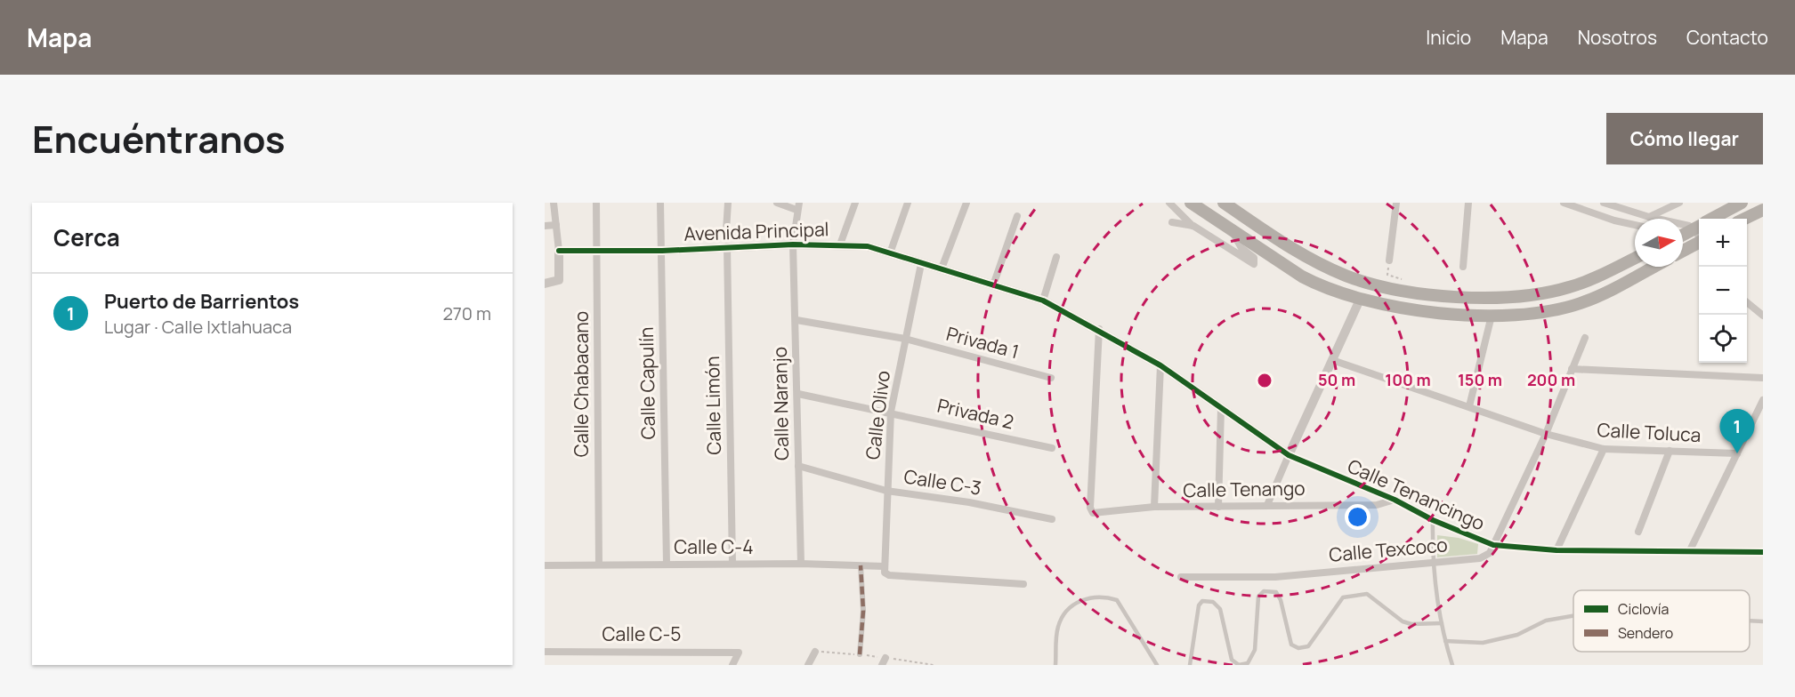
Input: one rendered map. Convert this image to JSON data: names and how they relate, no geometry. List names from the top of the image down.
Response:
{
  "streets": {
    "street": [
      "Avenida Principal",
      "Privada 1",
      "Calle Capulín",
      "Calle Chabacano",
      "Calle Naranjo",
      "Calle Limón",
      "Privada 2",
      "Calle Olivo",
      "Calle Toluca",
      "Calle C-3",
      "Calle Tenango",
      "Calle Tenancingo",
      "Calle C-4",
      "Calle Texcoco",
      "Calle C-5"
    ]
  },
  "crossings": [
    ["Avenida Principal", "Calle Capulín"],
    ["Avenida Principal", "Calle Chabacano"],
    ["Avenida Principal", "Calle Naranjo"],
    ["Avenida Principal", "Calle Limón"],
    ["Avenida Principal", "Calle Olivo"],
    ["Avenida Principal", "Calle Tenango"],
    ["Avenida Principal", "Calle Tenancingo"],
    ["Privada 1", "Calle Naranjo"],
    ["Privada 1", "Calle Olivo"],
    ["Calle Capulín", "Calle C-4"],
    ["Calle Chabacano", "Calle C-4"],
    ["Calle Naranjo", "Privada 2"],
    ["Calle Naranjo", "Calle C-3"],
    ["Calle Naranjo", "Calle C-4"],
    ["Calle Limón", "Calle C-4"],
    ["Privada 2", "Calle Olivo"],
    ["Calle Olivo", "Calle C-3"],
    ["Calle Olivo", "Calle C-4"],
    ["Calle Toluca", "Calle Texcoco"],
    ["Calle Tenango", "Calle Tenancingo"],
    ["Calle Tenancingo", "Calle Texcoco"]
  ],
  "legend": ["Ciclovía", "Sendero"],
  "north": "right",
  "page": {
    "header": "Mapa",
    "nav": [
      "Inicio",
      "Mapa",
      "Nosotros",
      "Contacto"
    ],
    "title": "Encuéntranos",
    "buttons": "Cómo llegar",
    "heading": "Cerca",
    "map_buttons": ["+", "−"],
    "list": [
      {
        "mark": "1",
        "name": "Puerto de Barrientos",
        "note": "Lugar · Calle Ixtlahuaca",
        "value": "270 m"
      }
    ],
    "pins": "1"
  },
  "rings": [
    "50 m",
    "100 m",
    "150 m",
    "200 m"
  ]
}
